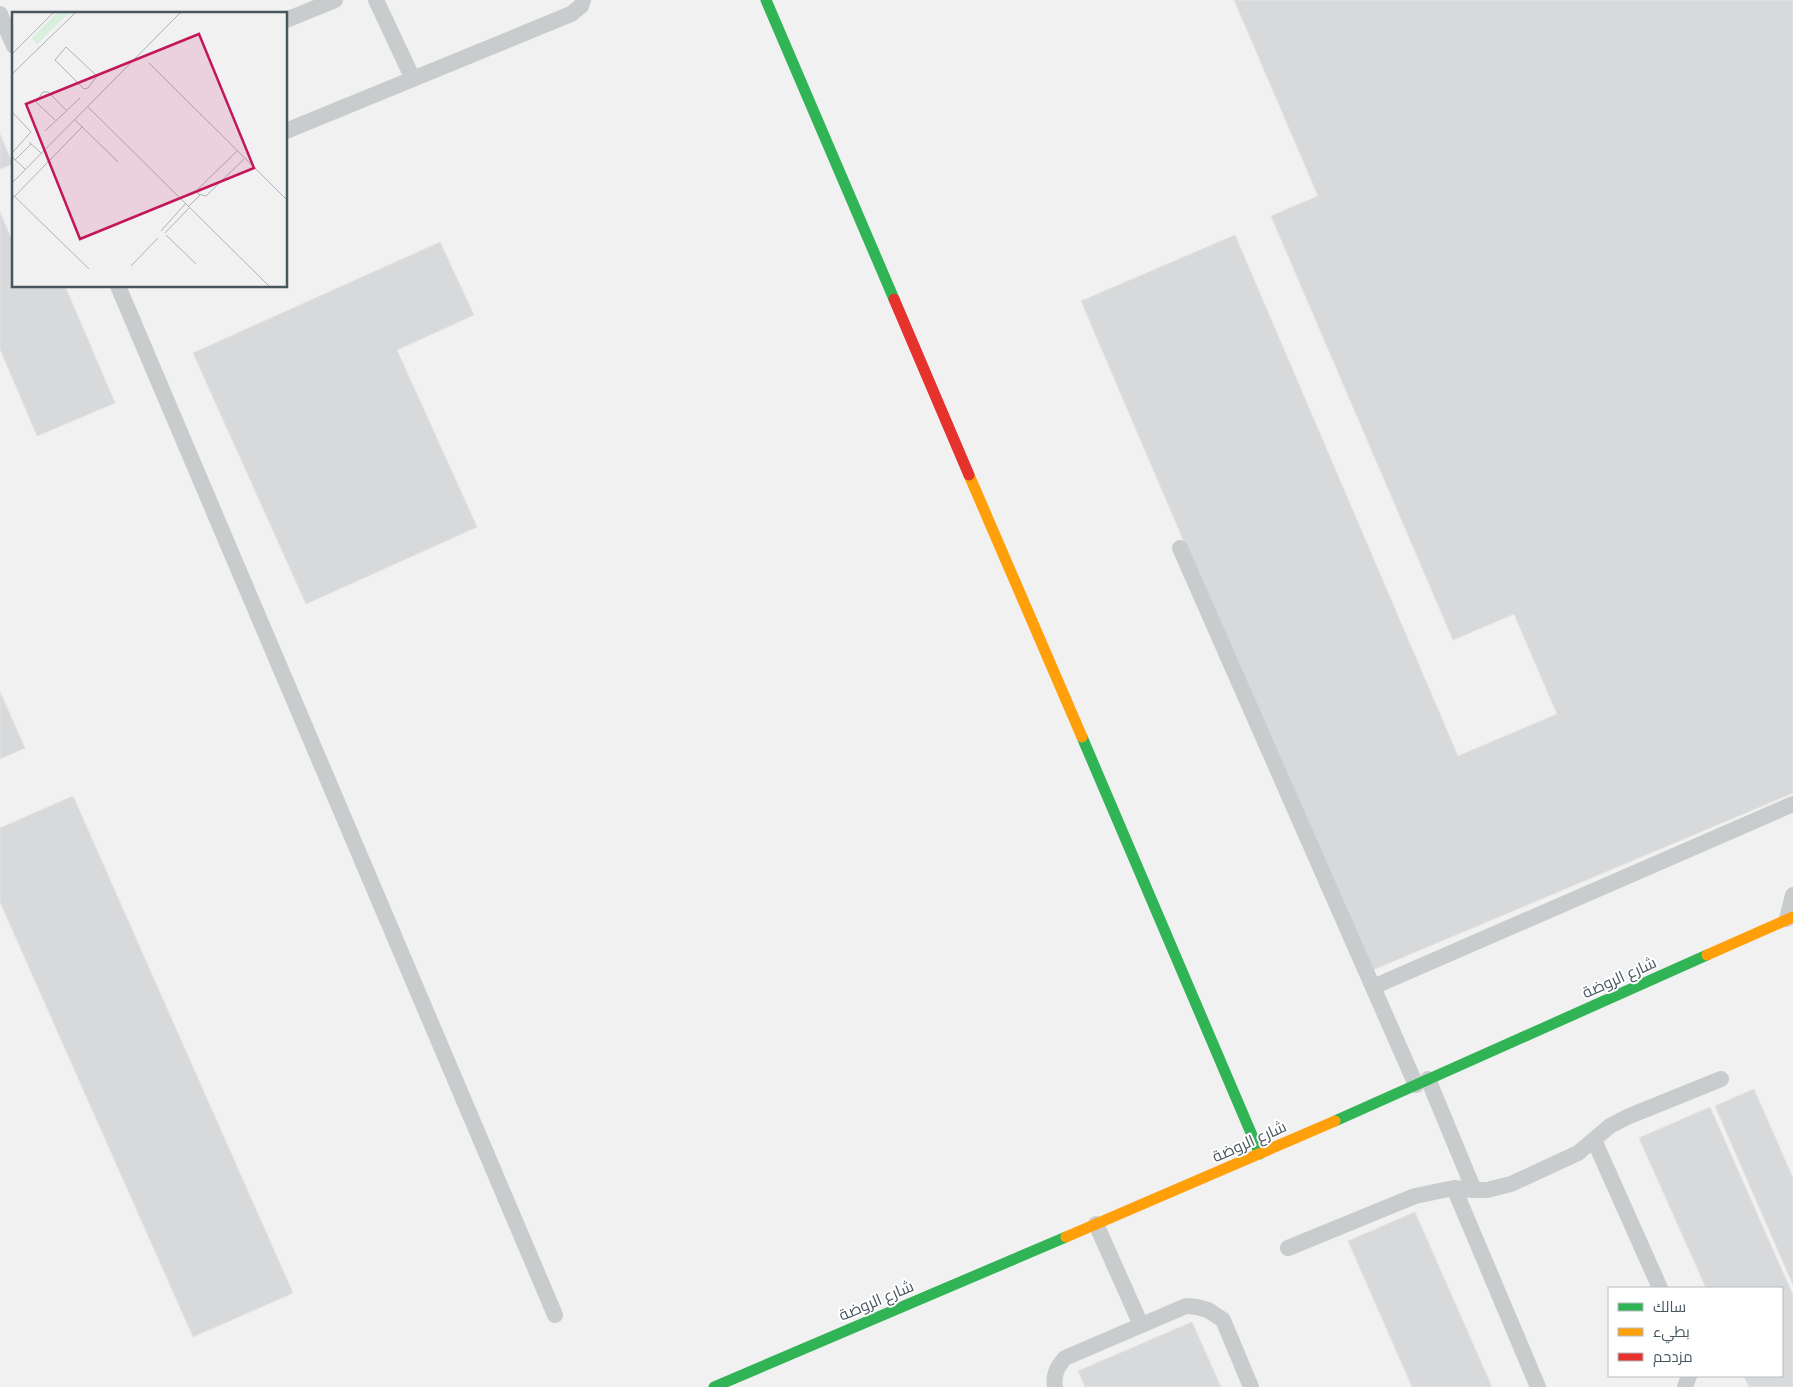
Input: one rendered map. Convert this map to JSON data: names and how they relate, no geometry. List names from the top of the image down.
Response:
{
  "streets": {
    "street": ["شارع الروضة"]
  },
  "legend": ["سالك", "بطيء", "مزدحم"]
}
